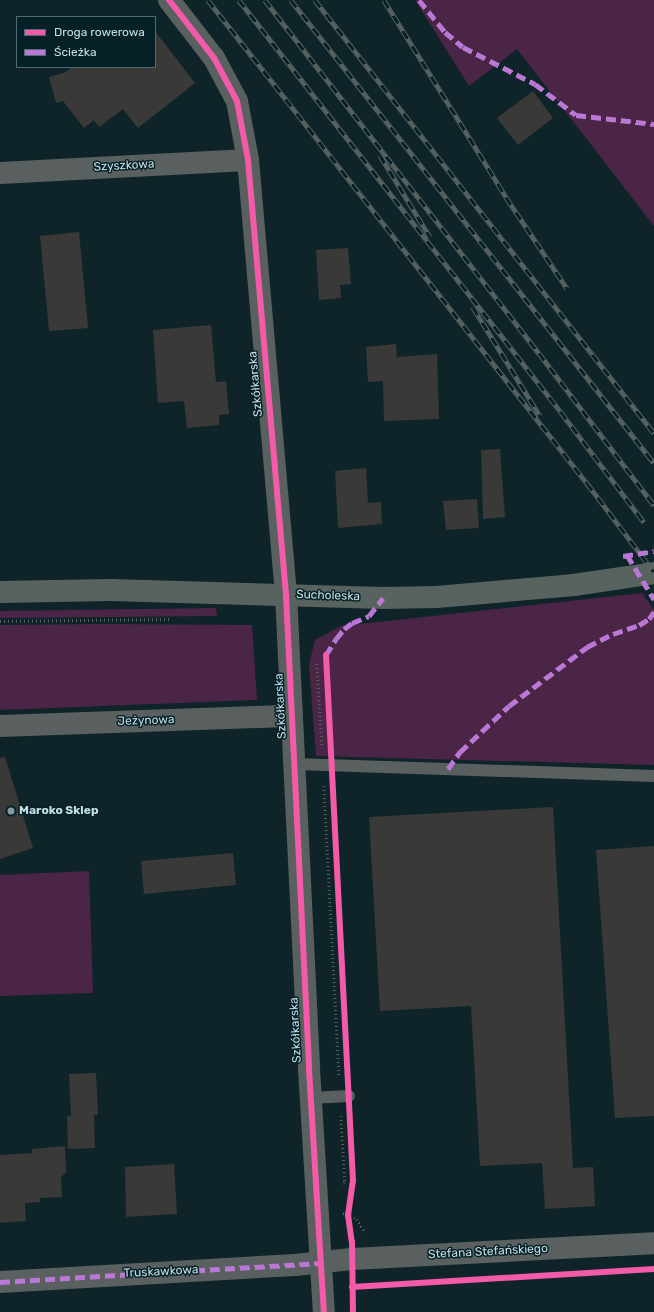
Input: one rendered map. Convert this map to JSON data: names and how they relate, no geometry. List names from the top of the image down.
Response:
{
  "streets": {
    "street": [
      "Szyszkowa",
      "Szkółkarska",
      "Sucholeska",
      "Jeżynowa",
      "Stefana Stefańskiego",
      "Truskawkowa"
    ]
  },
  "crossings": [
    ["Szyszkowa", "Szkółkarska"],
    ["Szkółkarska", "Sucholeska"],
    ["Szkółkarska", "Jeżynowa"],
    ["Szkółkarska", "Stefana Stefańskiego"],
    ["Szkółkarska", "Truskawkowa"],
    ["Stefana Stefańskiego", "Truskawkowa"]
  ],
  "places": ["Maroko Sklep"],
  "legend": ["Droga rowerowa", "Ścieżka"]
}
